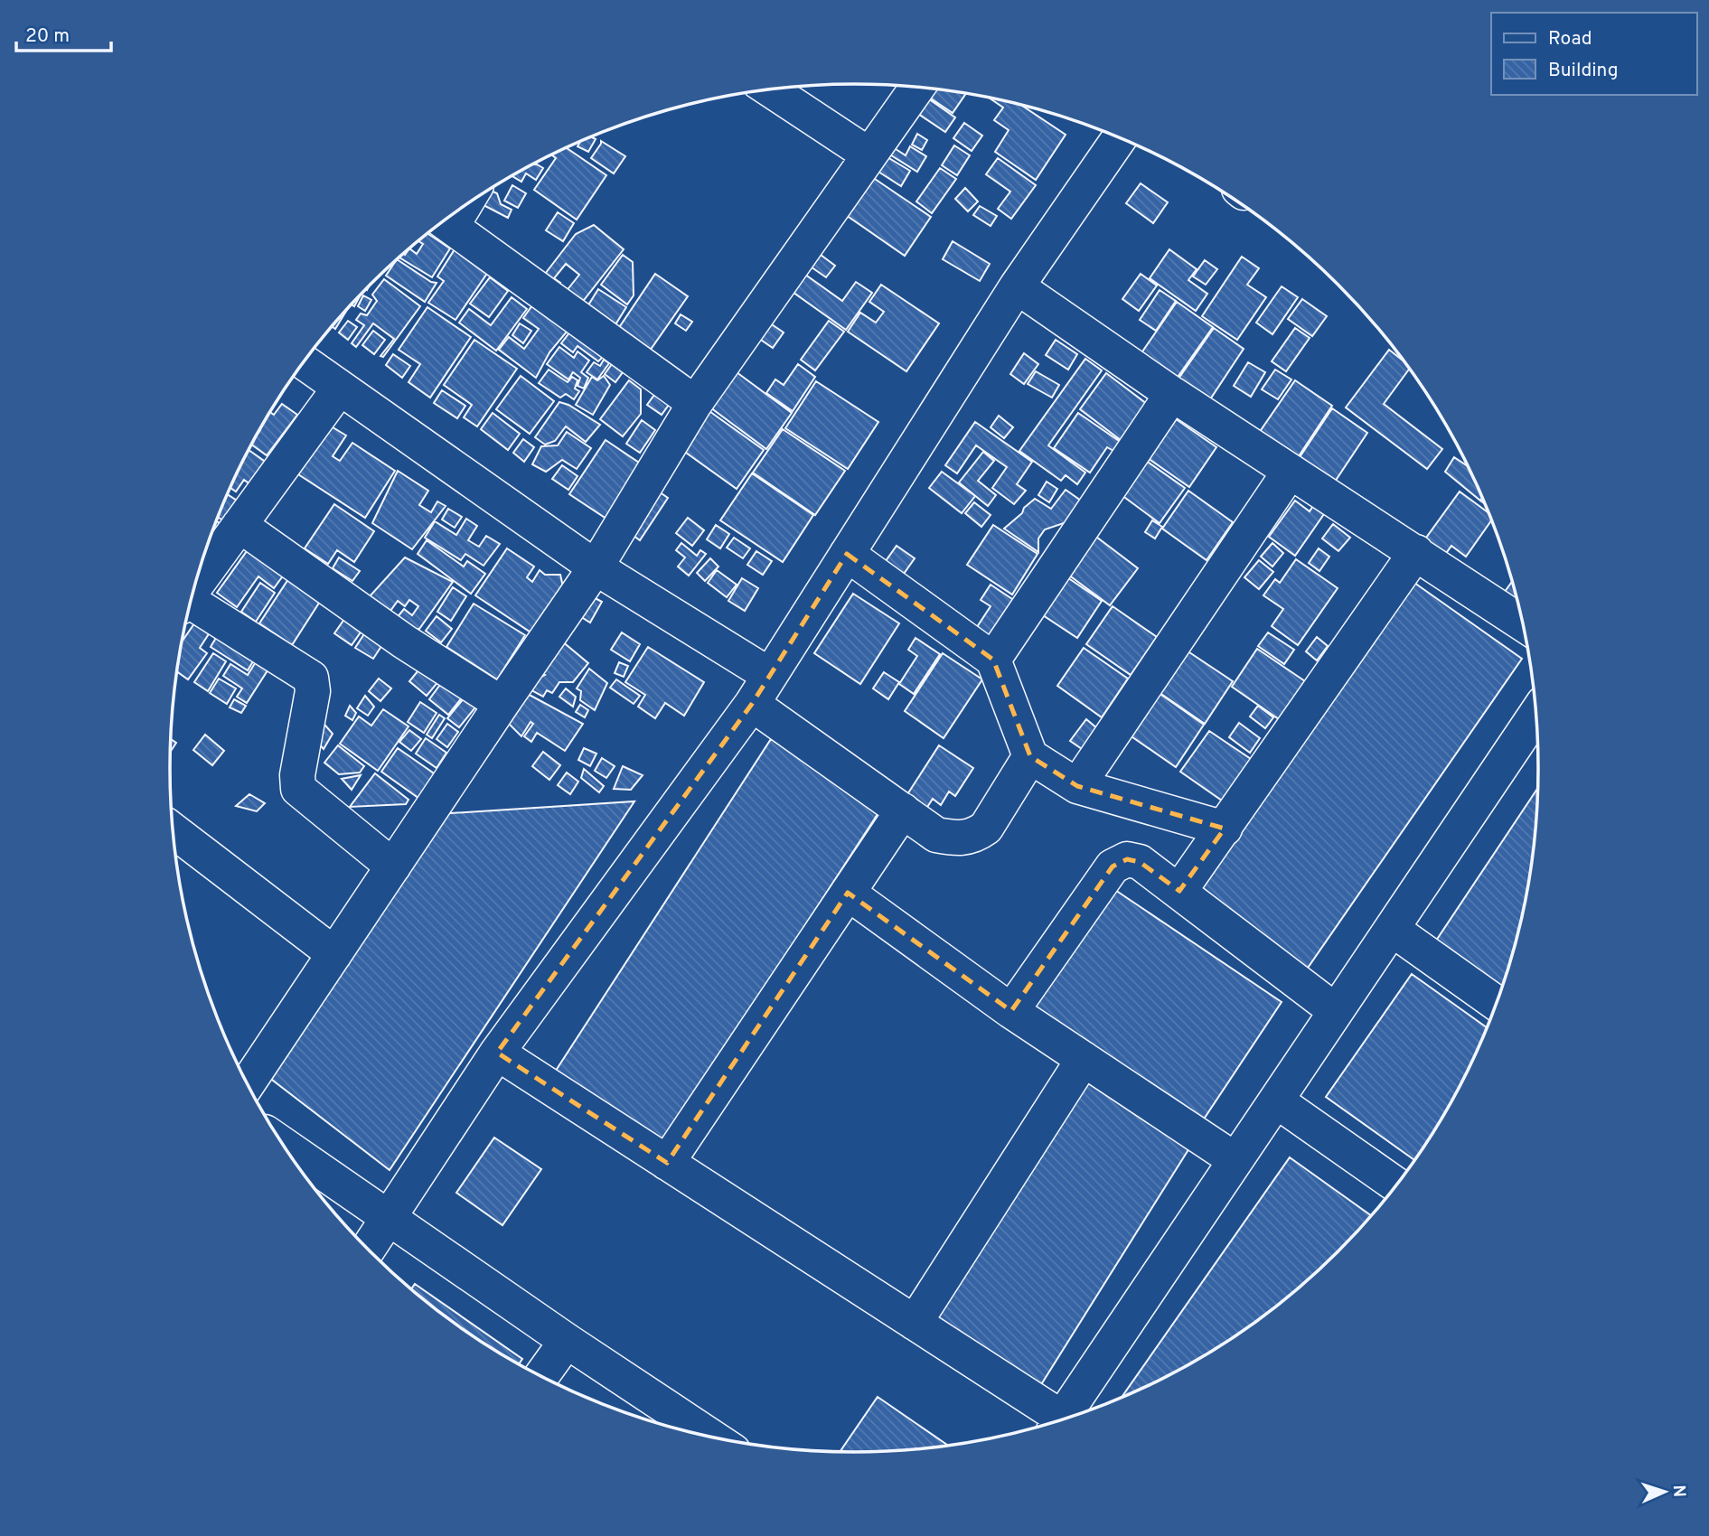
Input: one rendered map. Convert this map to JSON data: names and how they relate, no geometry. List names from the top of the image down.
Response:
{
  "legend": ["Road", "Building"],
  "scale_bar": "20 m",
  "north": "right"
}
